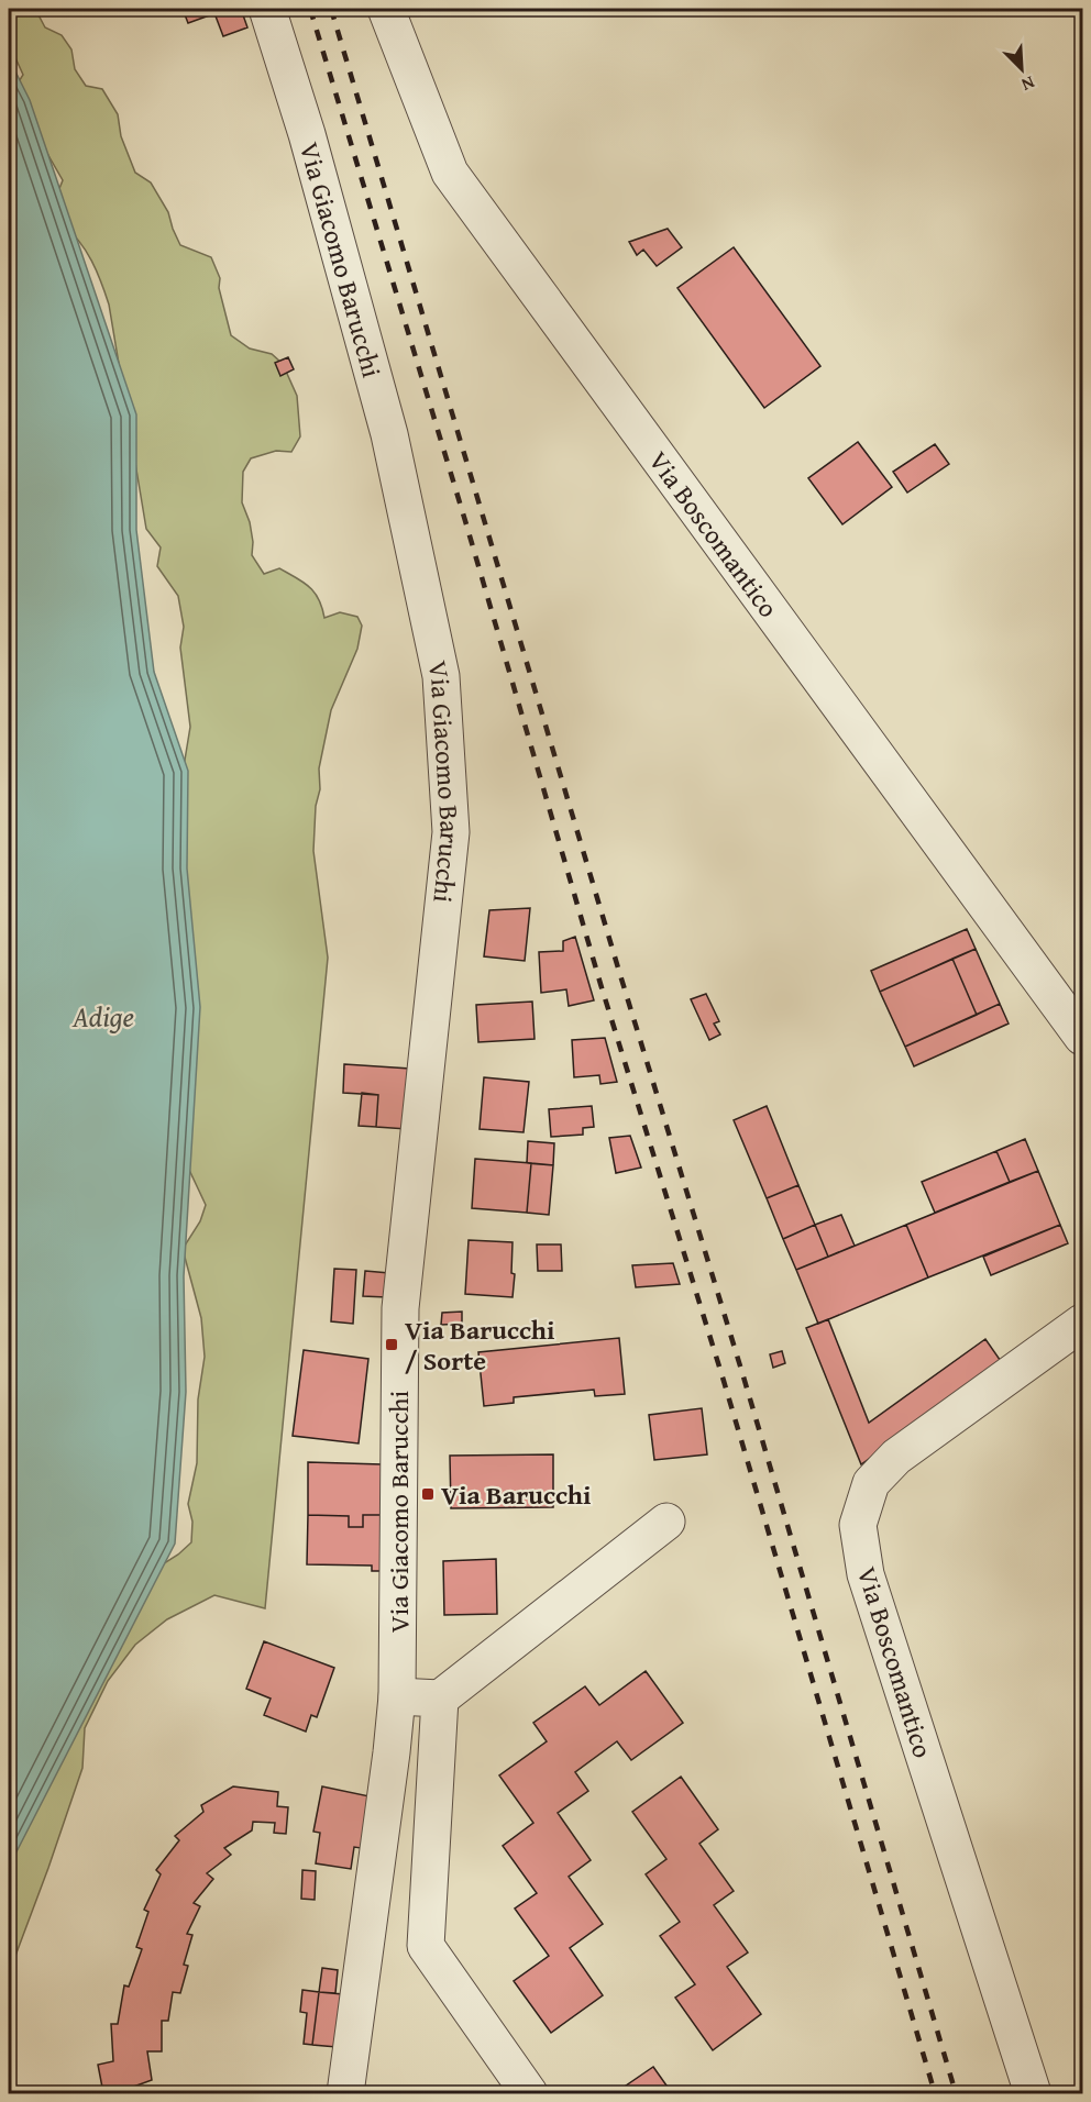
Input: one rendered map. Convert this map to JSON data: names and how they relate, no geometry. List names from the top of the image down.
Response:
{
  "streets": {
    "street": ["Via Giacomo Barucchi", "Via Boscomantico"]
  },
  "water": ["Adige"],
  "places": {
    "transit": ["Via Barucchi / Sorte", "Via Barucchi"]
  },
  "north": "bottom right"
}
